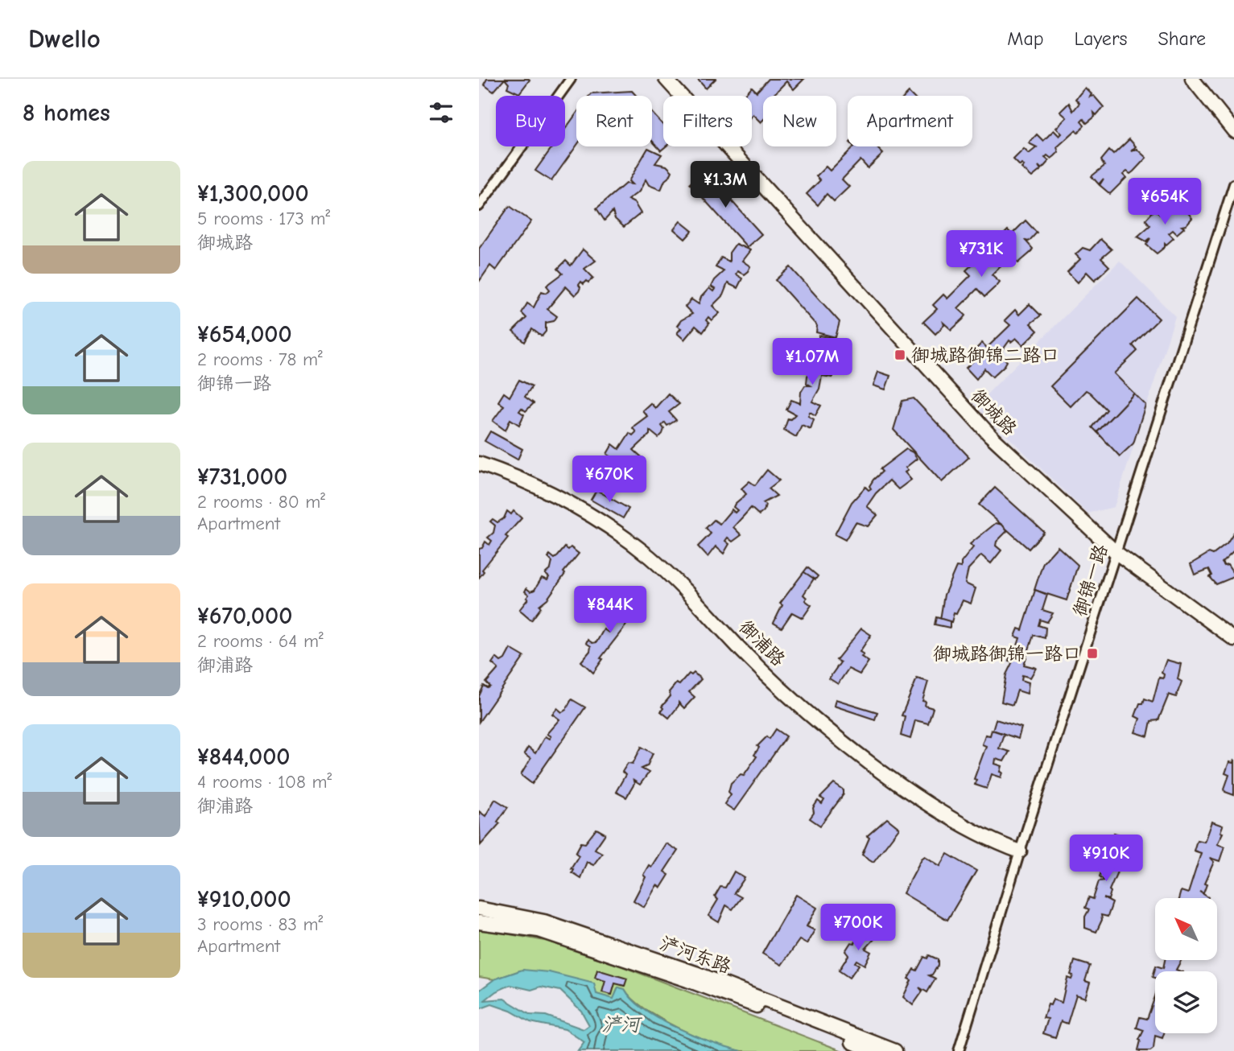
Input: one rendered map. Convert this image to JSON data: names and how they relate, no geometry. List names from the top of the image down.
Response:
{
  "streets": {
    "street": [
      "御城路",
      "御锦一路",
      "御浦路",
      "浐河东路"
    ]
  },
  "crossings": [
    ["御城路", "御锦一路"],
    ["御锦一路", "御浦路"]
  ],
  "water": ["浐河"],
  "places": {
    "transit": ["御城路御锦二路口", "御城路御锦一路口"]
  },
  "north": "top left",
  "page": {
    "header": "Dwello",
    "nav": ["Map", "Layers", "Share"],
    "heading": "8 homes",
    "chip": [
      "Buy",
      "Rent",
      "Filters",
      "New",
      "Apartment"
    ],
    "list": [
      {
        "name": "¥1,300,000",
        "note": "5 rooms · 173 m² · 御城路"
      },
      {
        "name": "¥654,000",
        "note": "2 rooms · 78 m² · 御锦一路"
      },
      {
        "name": "¥731,000",
        "note": "2 rooms · 80 m² · Apartment"
      },
      {
        "name": "¥670,000",
        "note": "2 rooms · 64 m² · 御浦路"
      },
      {
        "name": "¥844,000",
        "note": "4 rooms · 108 m² · 御浦路"
      },
      {
        "name": "¥910,000",
        "note": "3 rooms · 83 m² · Apartment"
      }
    ],
    "price": [
      "¥1.3M",
      "¥654K",
      "¥731K",
      "¥1.07M",
      "¥670K",
      "¥844K",
      "¥910K",
      "¥700K"
    ]
  }
}
